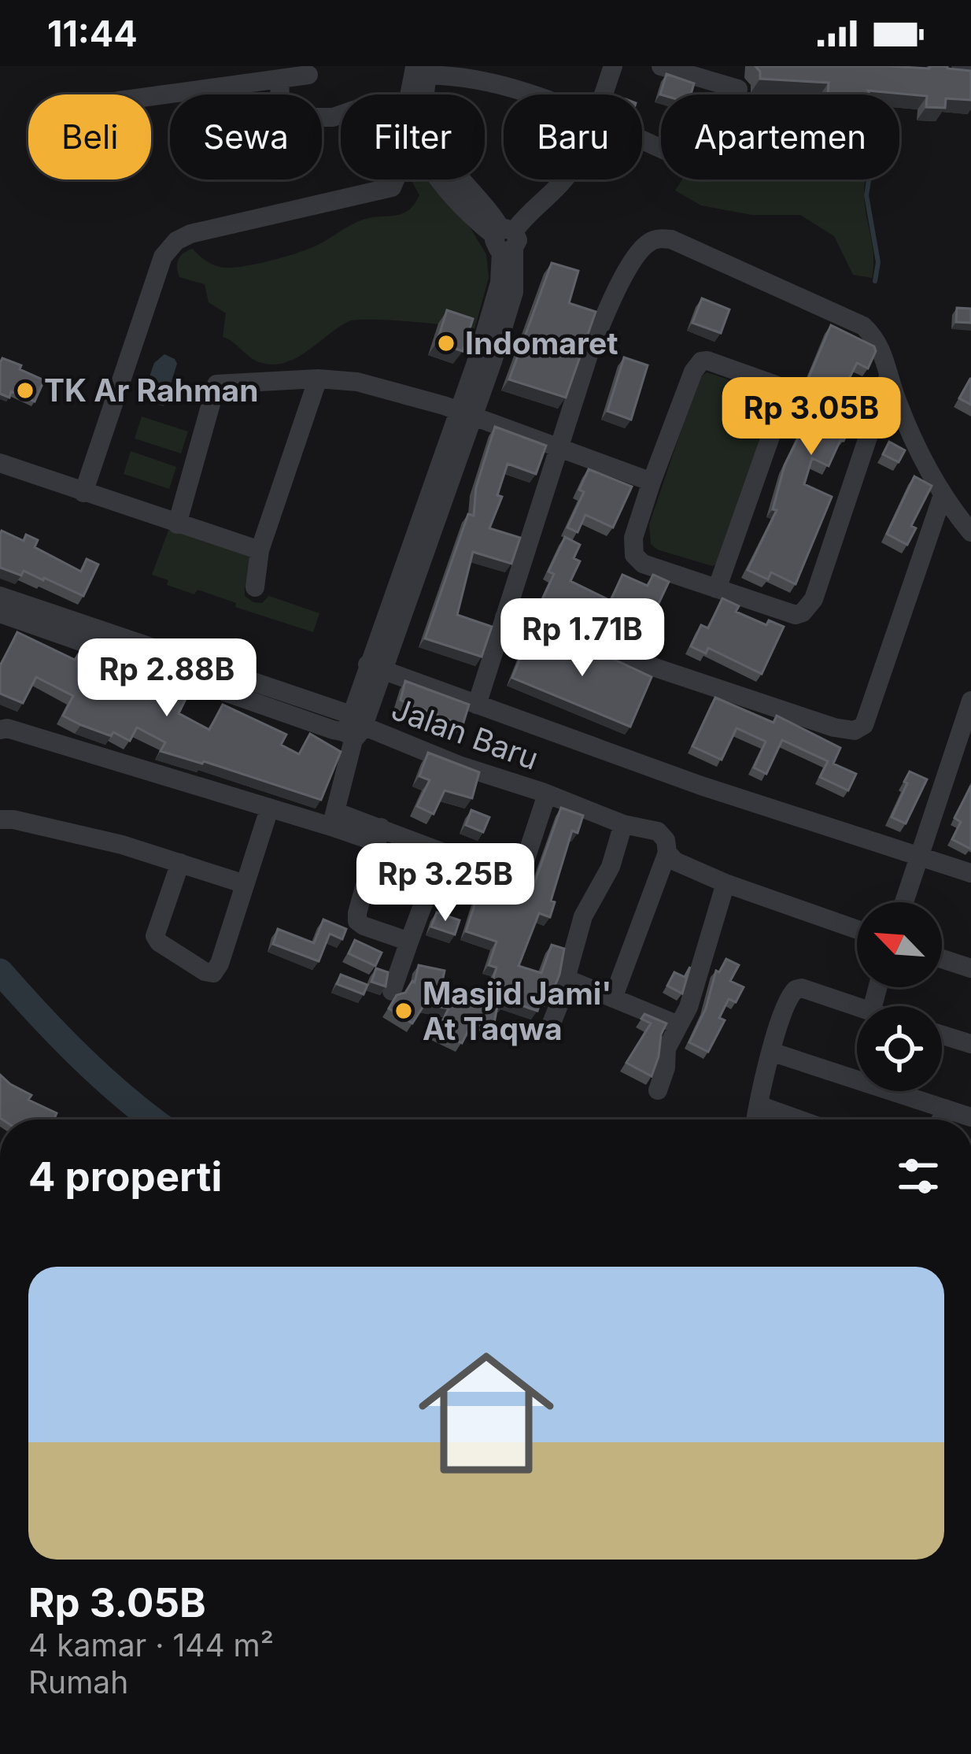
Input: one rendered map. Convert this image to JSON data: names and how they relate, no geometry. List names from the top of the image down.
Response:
{
  "streets": {
    "street": ["Jalan Baru"]
  },
  "places": ["Indomaret", "TK Ar Rahman", "Masjid Jami' At Taqwa"],
  "north": "top left",
  "page": {
    "status": "11:44",
    "chip": [
      "Beli",
      "Sewa",
      "Filter",
      "Baru",
      "Apartemen"
    ],
    "price": [
      "Rp 3.05B",
      "Rp 1.71B",
      "Rp 2.88B",
      "Rp 3.25B"
    ],
    "heading": "4 properti",
    "list": [
      {
        "name": "Rp 3.05B",
        "note": "4 kamar · 144 m² · Rumah"
      }
    ]
  }
}
